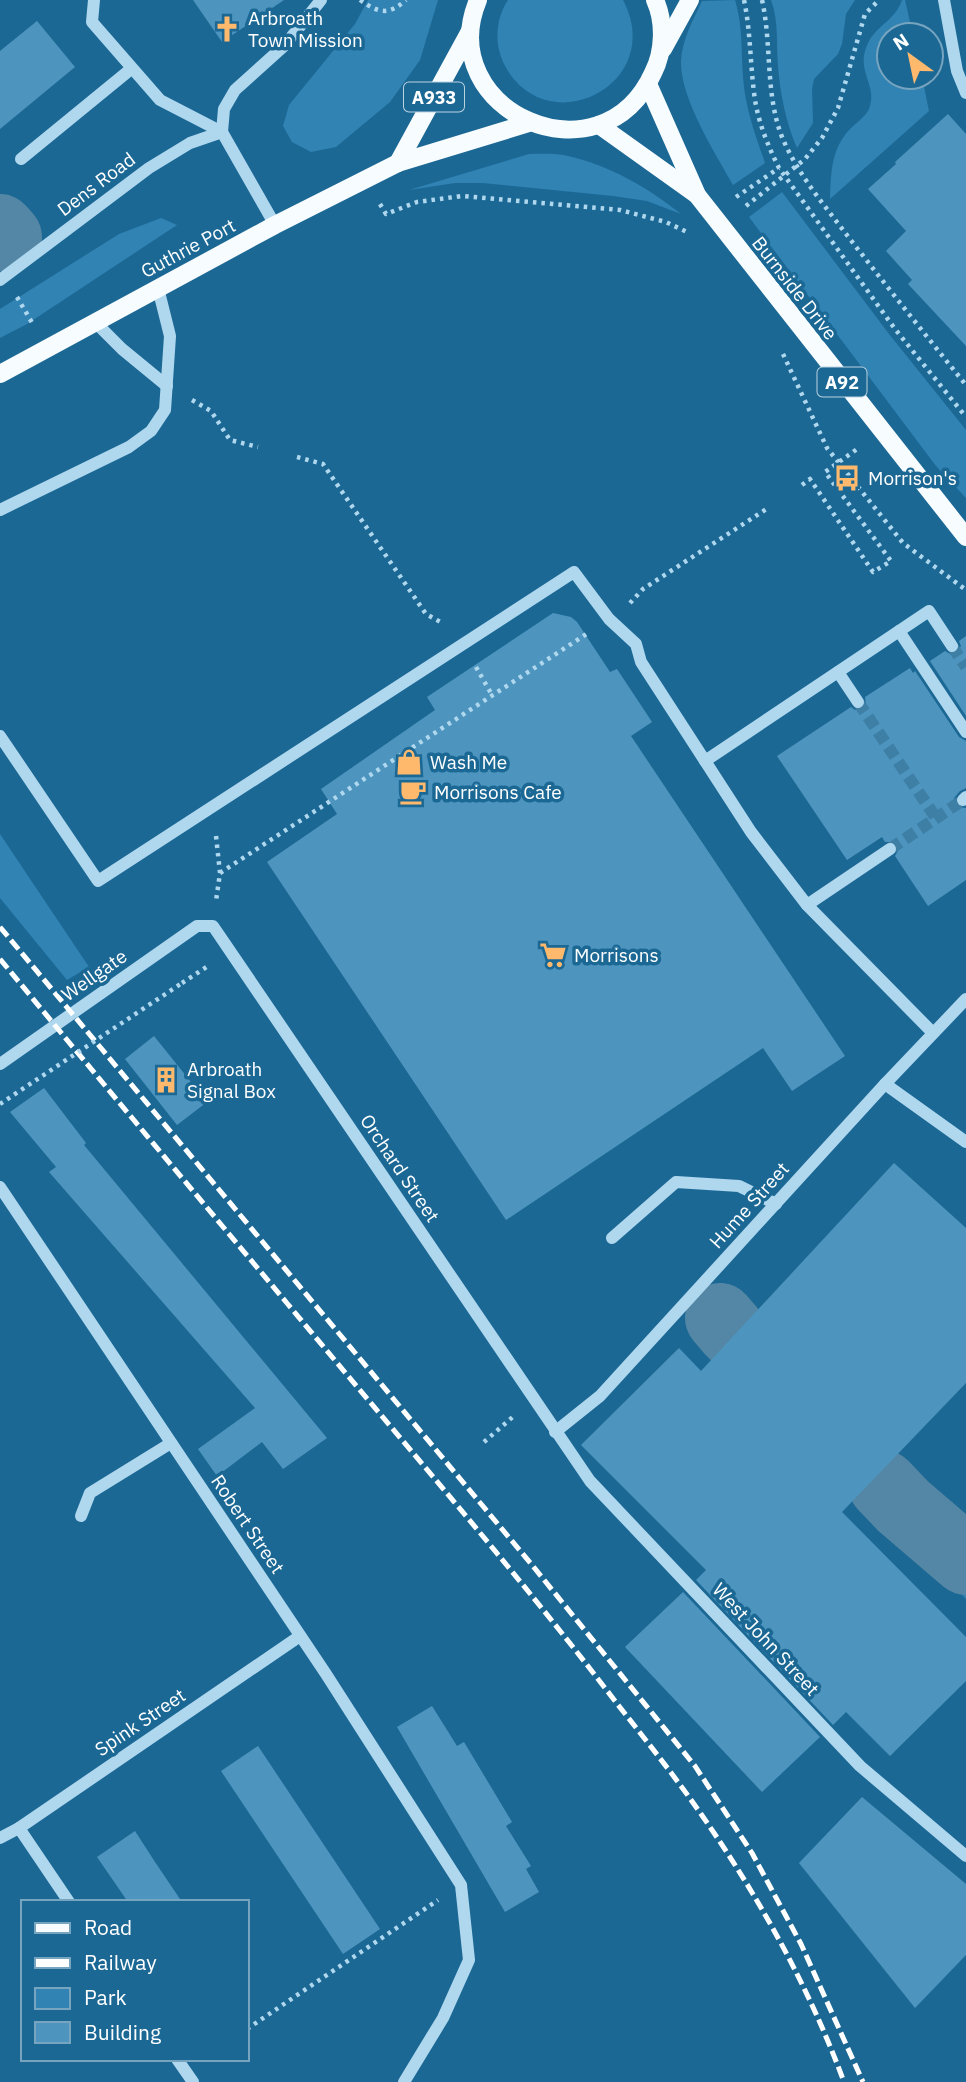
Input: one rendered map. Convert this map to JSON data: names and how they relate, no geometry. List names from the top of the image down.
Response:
{
  "streets": {
    "main road": [
      "A933",
      "Guthrie Port",
      "Burnside Drive",
      "A92"
    ],
    "street": [
      "Dens Road",
      "Wellgate",
      "Orchard Street",
      "Hume Street",
      "Robert Street",
      "West John Street",
      "Spink Street"
    ]
  },
  "crossings": [
    ["A933", "Guthrie Port"],
    ["Wellgate", "Orchard Street"],
    ["Orchard Street", "Hume Street"],
    ["Orchard Street", "West John Street"],
    ["Hume Street", "West John Street"],
    ["Robert Street", "Spink Street"]
  ],
  "places": {
    "church": ["Arbroath Town Mission"],
    "bus stop": ["Morrison's"],
    "shop": ["Wash Me"],
    "cafe": ["Morrisons Cafe"],
    "supermarket": ["Morrisons"],
    "building": ["Arbroath Signal Box"]
  },
  "legend": [
    "Road",
    "Railway",
    "Park",
    "Building"
  ],
  "north": "top left"
}
